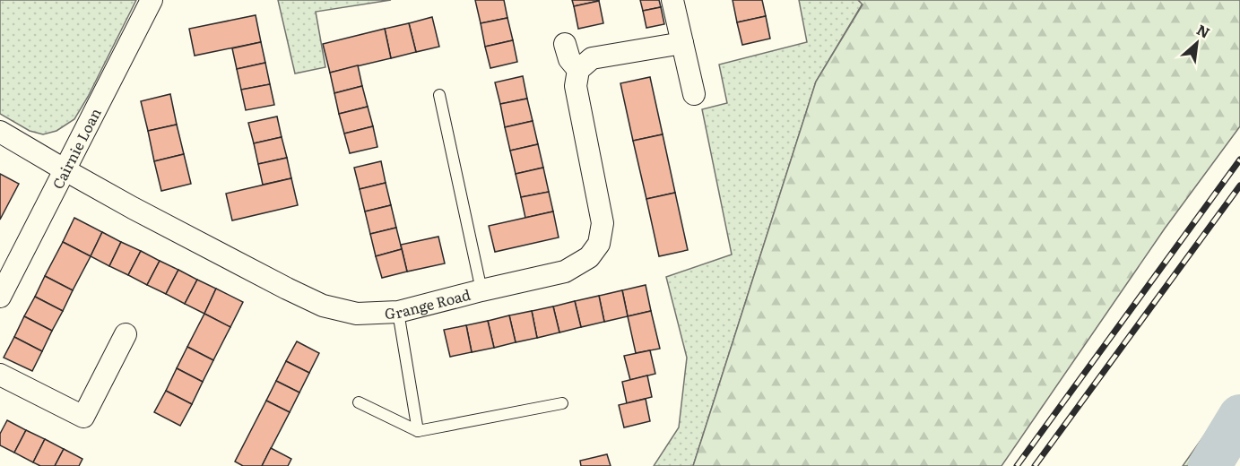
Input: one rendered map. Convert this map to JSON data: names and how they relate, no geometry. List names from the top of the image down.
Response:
{
  "streets": {
    "street": ["Cairnie Loan", "Grange Road"]
  },
  "crossings": [
    ["Cairnie Loan", "Grange Road"]
  ],
  "north": "top right"
}
